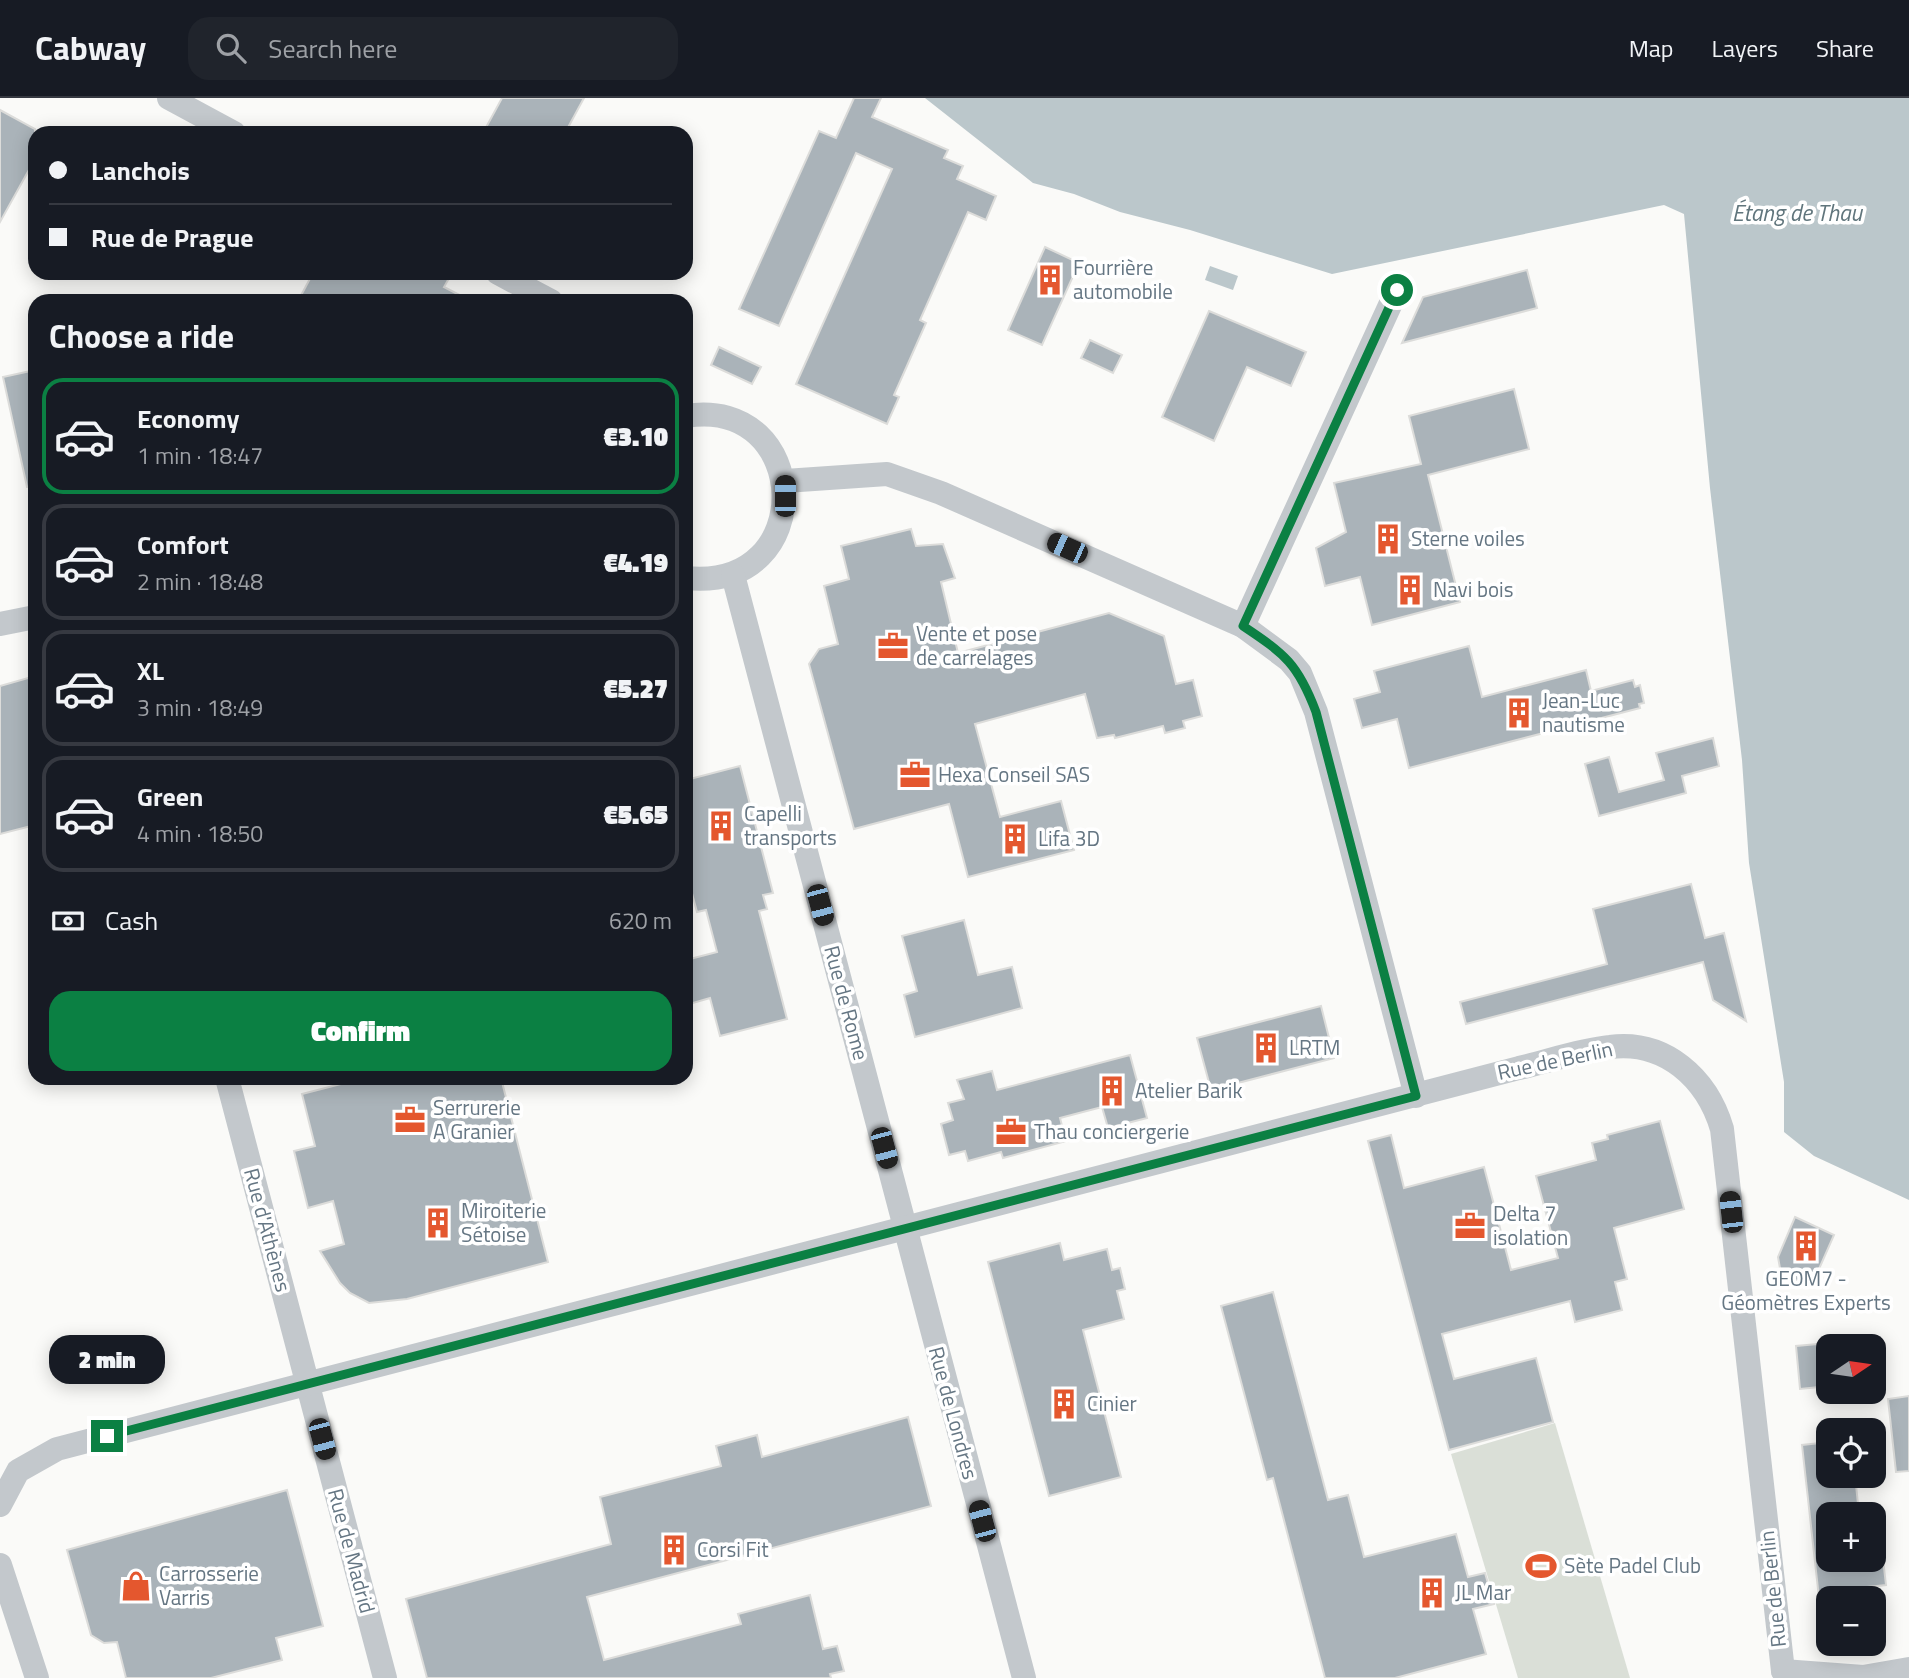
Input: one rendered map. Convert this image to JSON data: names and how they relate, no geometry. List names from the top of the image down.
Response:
{
  "streets": {
    "street": [
      "Rue de Rome",
      "Rue de Berlin",
      "Rue d'Athènes",
      "Rue de Londres",
      "Rue de Madrid"
    ]
  },
  "crossings": [
    ["Rue de Rome", "Rue de Berlin"],
    ["Rue de Rome", "Rue de Londres"],
    ["Rue de Berlin", "Rue d'Athènes"],
    ["Rue de Berlin", "Rue de Londres"],
    ["Rue de Berlin", "Rue de Madrid"],
    ["Rue d'Athènes", "Rue de Madrid"]
  ],
  "water": ["Étang de Thau"],
  "places": {
    "building": [
      "Fourrière automobile",
      "Sterne voiles",
      "Navi bois",
      "Jean-Luc nautisme",
      "Capelli transports",
      "Lifa 3D",
      "LRTM",
      "Atelier Barik",
      "Miroiterie Sétoise",
      "GEOM7 - Géomètres Experts",
      "Cinier",
      "Corsi Fit",
      "JL Mar"
    ],
    "office": [
      "Vente et pose de carrelages",
      "Hexa Conseil SAS",
      "Serrurerie A Granier",
      "Thau conciergerie",
      "Delta 7 isolation"
    ],
    "sports": ["Sète Padel Club"],
    "shop": ["Carrosserie Varris"]
  },
  "north": "right",
  "page": {
    "header": "Cabway",
    "search": "Search here",
    "nav": ["Map", "Layers", "Share"],
    "banner": ["Lanchois", "Rue de Prague"],
    "heading": "Choose a ride",
    "list": [
      {
        "name": "Economy",
        "note": "1 min · 18:47",
        "value": "€3.10"
      },
      {
        "name": "Comfort",
        "note": "2 min · 18:48",
        "value": "€4.19"
      },
      {
        "name": "XL",
        "note": "3 min · 18:49",
        "value": "€5.27"
      },
      {
        "name": "Green",
        "note": "4 min · 18:50",
        "value": "€5.65"
      }
    ],
    "pay": ["Cash", "620 m"],
    "buttons": "Confirm",
    "map_buttons": ["+", "−"],
    "bubble": "2 min"
  }
}
